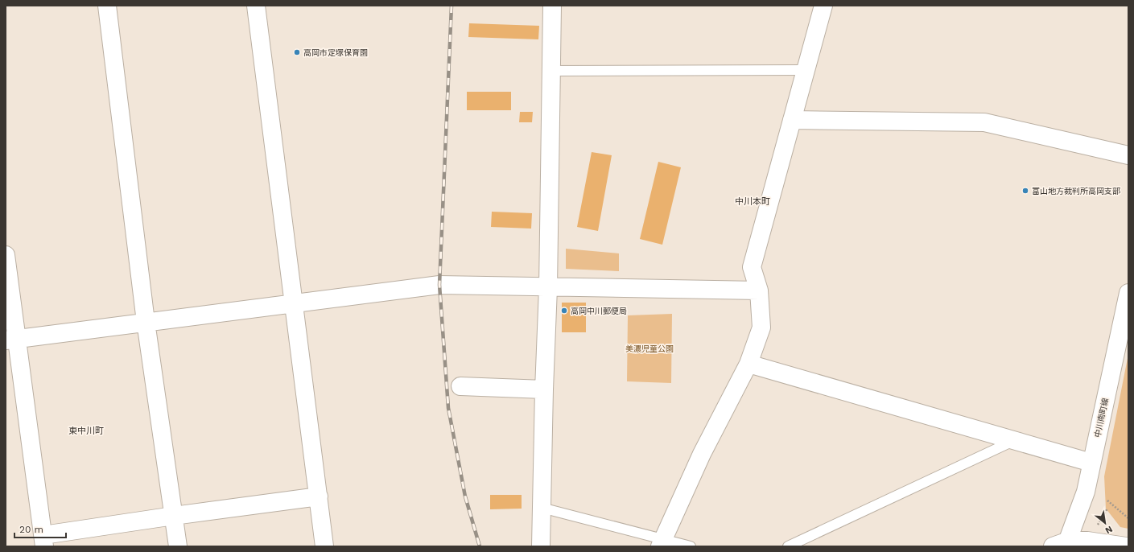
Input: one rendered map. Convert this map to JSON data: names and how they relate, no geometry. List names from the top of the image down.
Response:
{
  "streets": {
    "street": ["中川南町線"]
  },
  "districts": ["中川本町", "東中川町"],
  "parks": ["美濃児童公園"],
  "places": ["高岡市定塚保育園", "富山地方裁判所高岡支部", "高岡中川郵便局"],
  "scale_bar": "20 m",
  "north": "bottom right"
}
